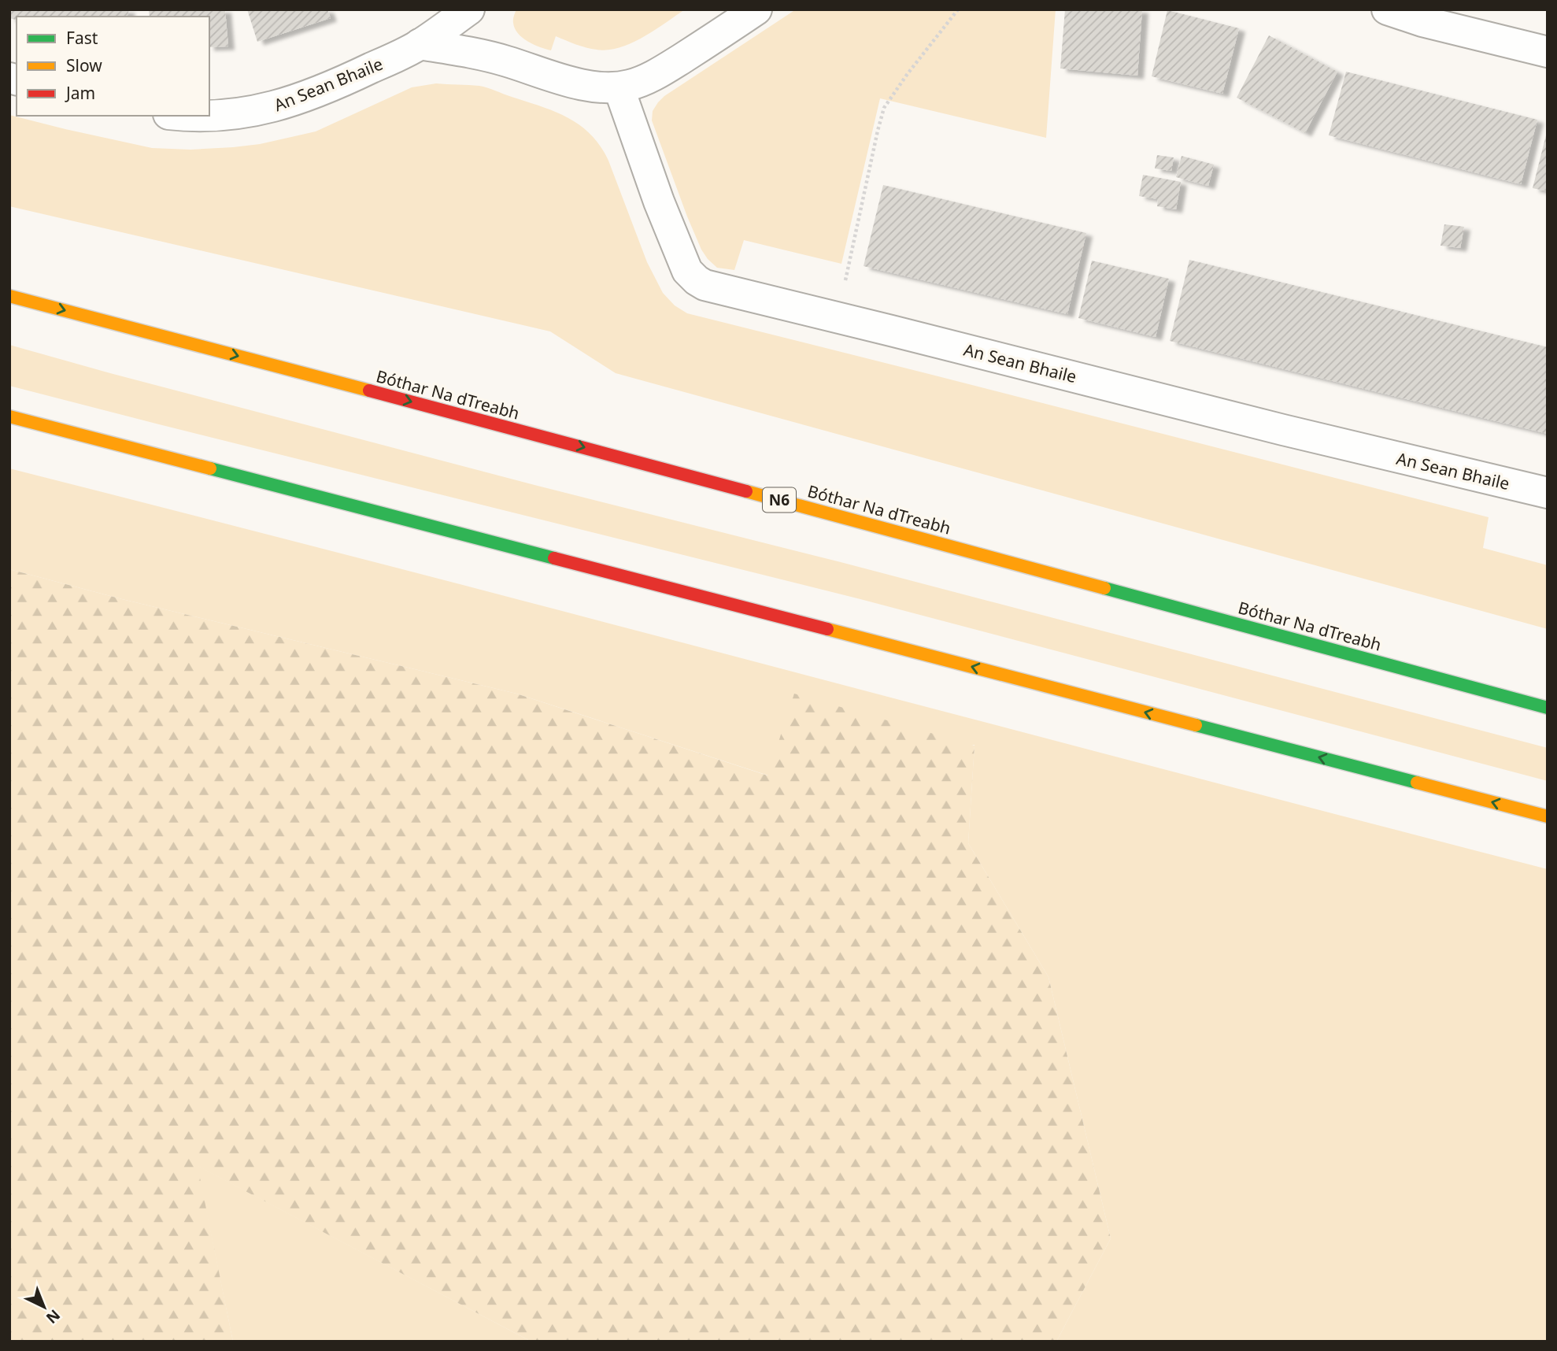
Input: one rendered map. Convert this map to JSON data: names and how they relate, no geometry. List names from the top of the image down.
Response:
{
  "streets": {
    "highway": ["Bóthar Na dTreabh", "N6"],
    "street": ["An Sean Bhaile"]
  },
  "legend": ["Fast", "Slow", "Jam"],
  "north": "bottom right"
}
